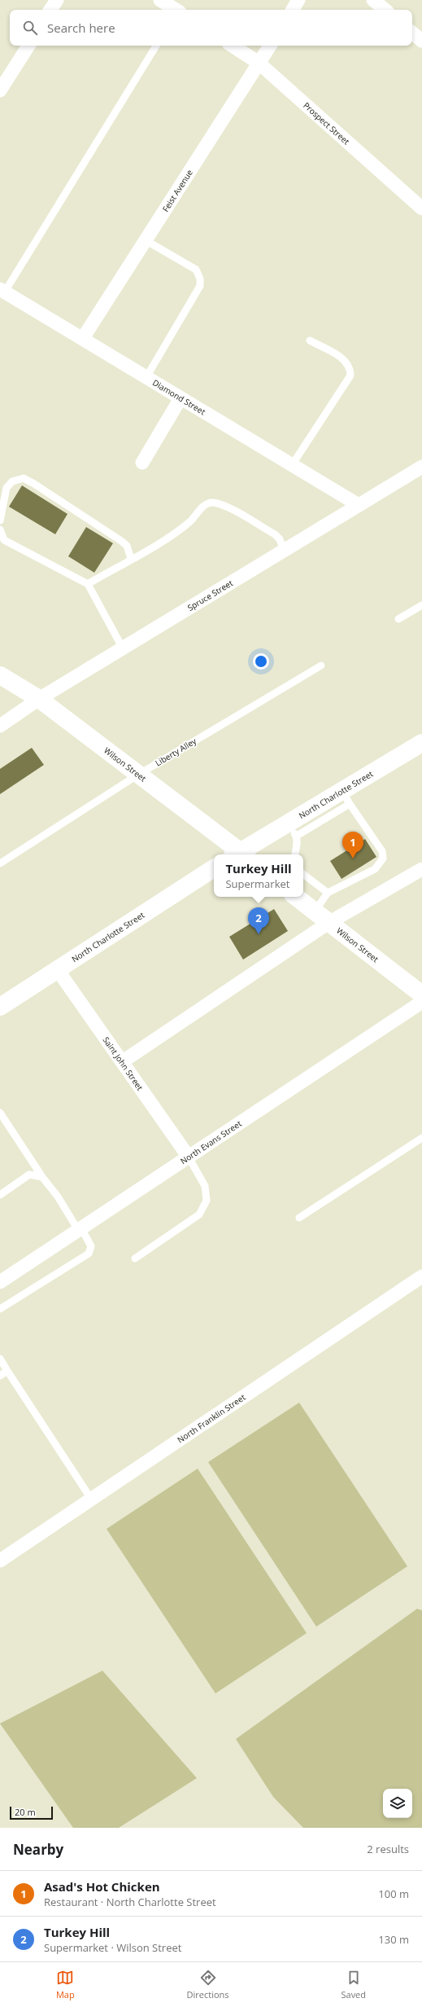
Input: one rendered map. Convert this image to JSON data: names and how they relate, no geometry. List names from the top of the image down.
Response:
{
  "streets": {
    "main road": ["Wilson Street", "North Charlotte Street"],
    "street": [
      "Prospect Street",
      "Feist Avenue",
      "Diamond Street",
      "Spruce Street",
      "Saint John Street",
      "North Evans Street",
      "North Franklin Street"
    ],
    "lane": ["Liberty Alley"]
  },
  "crossings": [
    ["Prospect Street", "Feist Avenue"],
    ["Feist Avenue", "Diamond Street"],
    ["Diamond Street", "Spruce Street"],
    ["Spruce Street", "Wilson Street"],
    ["Liberty Alley", "Wilson Street"],
    ["North Charlotte Street", "Saint John Street"],
    ["Saint John Street", "North Evans Street"]
  ],
  "scale_bar": "20 m",
  "page": {
    "search": "Search here",
    "pins": ["1", "2"],
    "popup": ["Turkey Hill", "Supermarket"],
    "scale": "20 m",
    "heading": ["Nearby", "2 results"],
    "list": [
      {
        "mark": "1",
        "name": "Asad's Hot Chicken",
        "note": "Restaurant · North Charlotte Street",
        "value": "100 m"
      },
      {
        "mark": "2",
        "name": "Turkey Hill",
        "note": "Supermarket · Wilson Street",
        "value": "130 m"
      }
    ],
    "nav": ["Map", "Directions", "Saved"]
  }
}
